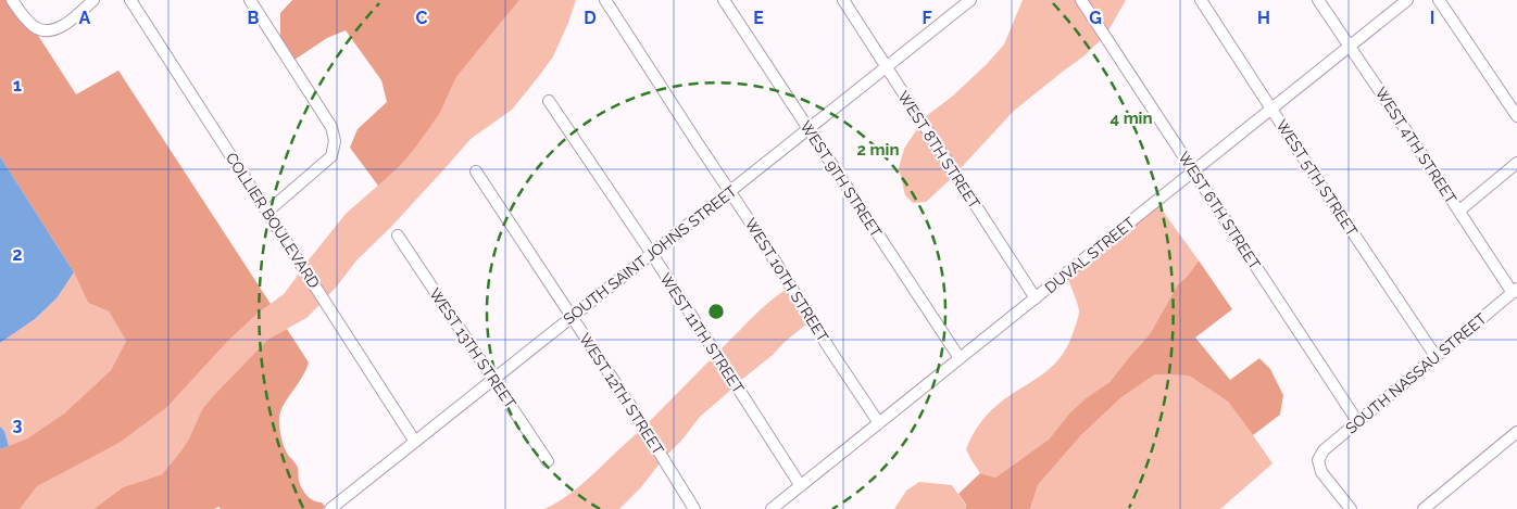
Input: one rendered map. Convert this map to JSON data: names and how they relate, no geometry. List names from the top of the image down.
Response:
{
  "streets": {
    "street": [
      "WEST 4TH STREET",
      "WEST 8TH STREET",
      "WEST 5TH STREET",
      "WEST 9TH STREET",
      "WEST 6TH STREET",
      "COLLIER BOULEVARD",
      "SOUTH SAINT JOHNS STREET",
      "DUVAL STREET",
      "WEST 10TH STREET",
      "WEST 11TH STREET",
      "WEST 13TH STREET",
      "SOUTH NASSAU STREET",
      "WEST 12TH STREET"
    ]
  },
  "crossings": [
    ["WEST 4TH STREET", "DUVAL STREET"],
    ["WEST 4TH STREET", "SOUTH NASSAU STREET"],
    ["WEST 8TH STREET", "SOUTH SAINT JOHNS STREET"],
    ["WEST 8TH STREET", "DUVAL STREET"],
    ["WEST 5TH STREET", "DUVAL STREET"],
    ["WEST 5TH STREET", "SOUTH NASSAU STREET"],
    ["WEST 9TH STREET", "SOUTH SAINT JOHNS STREET"],
    ["WEST 9TH STREET", "DUVAL STREET"],
    ["WEST 6TH STREET", "DUVAL STREET"],
    ["WEST 6TH STREET", "SOUTH NASSAU STREET"],
    ["COLLIER BOULEVARD", "SOUTH SAINT JOHNS STREET"],
    ["SOUTH SAINT JOHNS STREET", "WEST 10TH STREET"],
    ["SOUTH SAINT JOHNS STREET", "WEST 11TH STREET"],
    ["SOUTH SAINT JOHNS STREET", "WEST 13TH STREET"],
    ["SOUTH SAINT JOHNS STREET", "WEST 12TH STREET"],
    ["DUVAL STREET", "WEST 10TH STREET"],
    ["DUVAL STREET", "WEST 11TH STREET"]
  ],
  "grid": {
    "columns": [
      "A",
      "B",
      "C",
      "D",
      "E",
      "F",
      "G",
      "H",
      "I"
    ],
    "rows": ["1", "2", "3"]
  },
  "rings": ["4 min", "2 min"]
}
